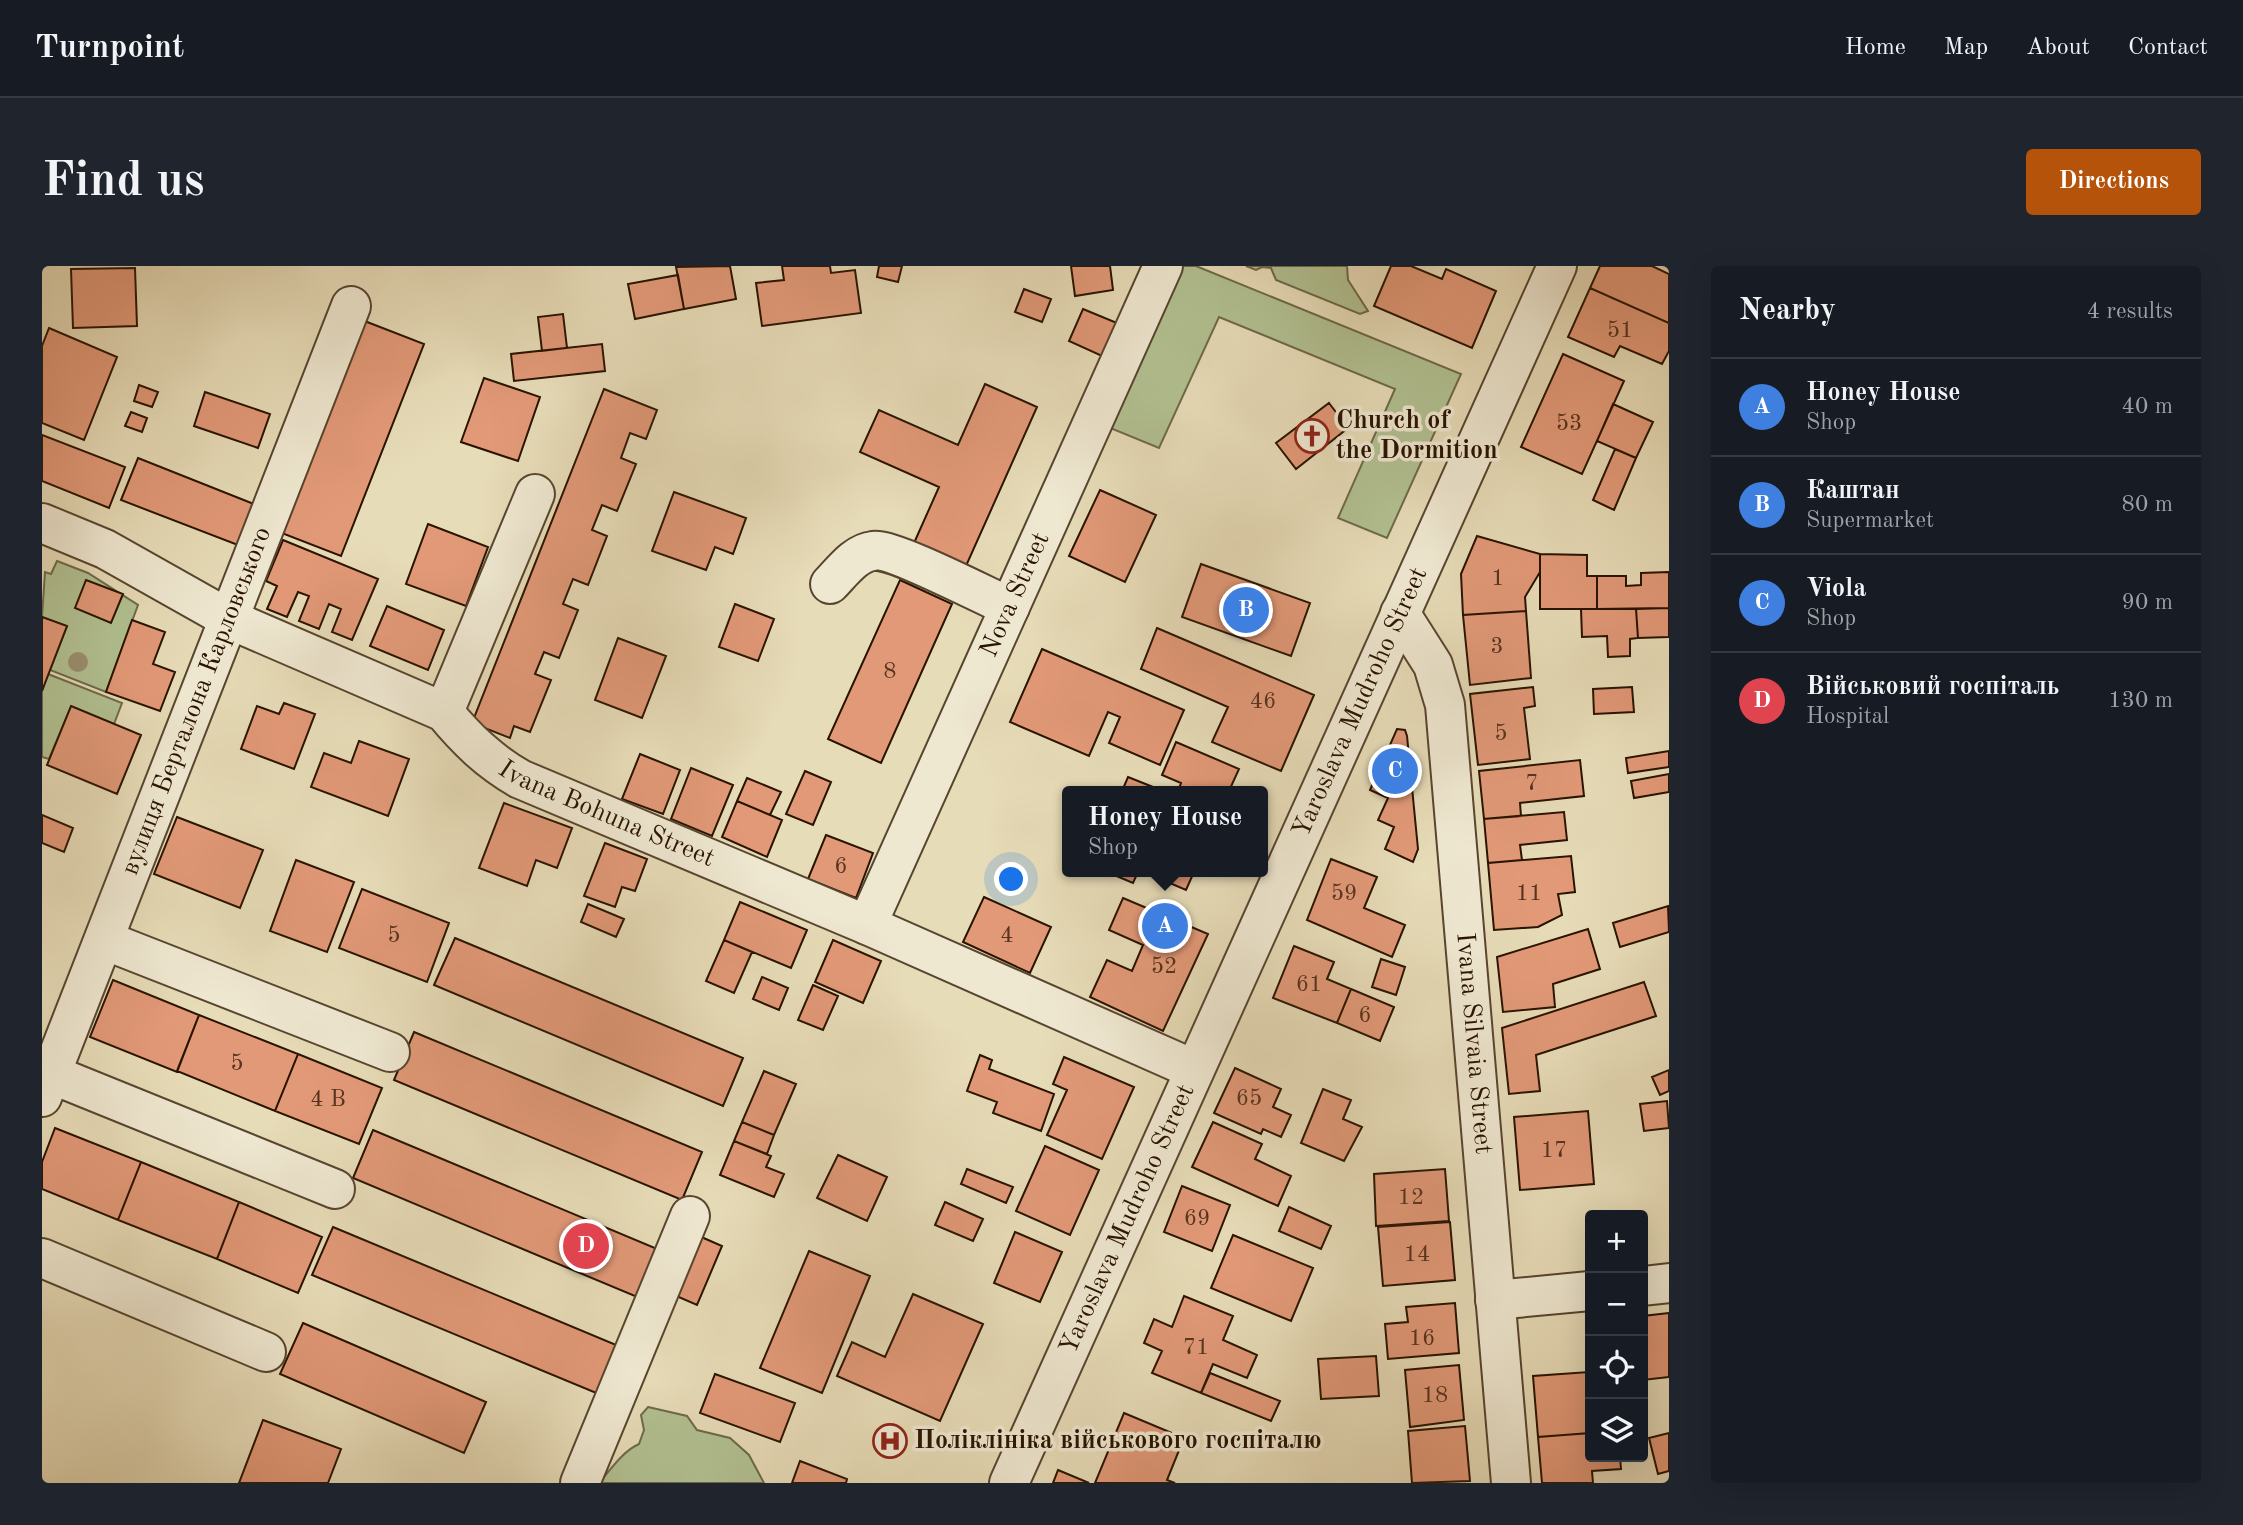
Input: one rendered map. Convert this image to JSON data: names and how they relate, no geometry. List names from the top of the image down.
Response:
{
  "streets": {
    "street": [
      "Nova Street",
      "вулиця Берталона Карловського",
      "Yaroslava Mudroho Street",
      "Ivana Bohuna Street",
      "Ivana Silvaia Street"
    ]
  },
  "crossings": [
    ["Nova Street", "Ivana Bohuna Street"],
    ["вулиця Берталона Карловського", "Ivana Bohuna Street"],
    ["Yaroslava Mudroho Street", "Ivana Bohuna Street"],
    ["Yaroslava Mudroho Street", "Ivana Silvaia Street"]
  ],
  "places": {
    "church": ["Church of the Dormition"],
    "hospital": ["Поліклініка військового госпіталю"]
  },
  "house_numbers": [
    "51",
    "53",
    "1",
    "3",
    "8",
    "46",
    "5",
    "7",
    "6",
    "59",
    "11",
    "5",
    "4",
    "52",
    "61",
    "6",
    "5",
    "65",
    "4 В",
    "17",
    "12",
    "69",
    "14",
    "16",
    "71",
    "18"
  ],
  "page": {
    "header": "Turnpoint",
    "nav": [
      "Home",
      "Map",
      "About",
      "Contact"
    ],
    "buttons": "Directions",
    "title": "Find us",
    "heading": ["Nearby", "4 results"],
    "list": [
      {
        "mark": "A",
        "name": "Honey House",
        "note": "Shop",
        "value": "40 m"
      },
      {
        "mark": "B",
        "name": "Каштан",
        "note": "Supermarket",
        "value": "80 m"
      },
      {
        "mark": "C",
        "name": "Viola",
        "note": "Shop",
        "value": "90 m"
      },
      {
        "mark": "D",
        "name": "Військовий госпіталь",
        "note": "Hospital",
        "value": "130 m"
      }
    ],
    "pins": [
      "B",
      "C",
      "A",
      "D"
    ],
    "popup": ["Honey House", "Shop"],
    "map_buttons": ["+", "−"]
  }
}
